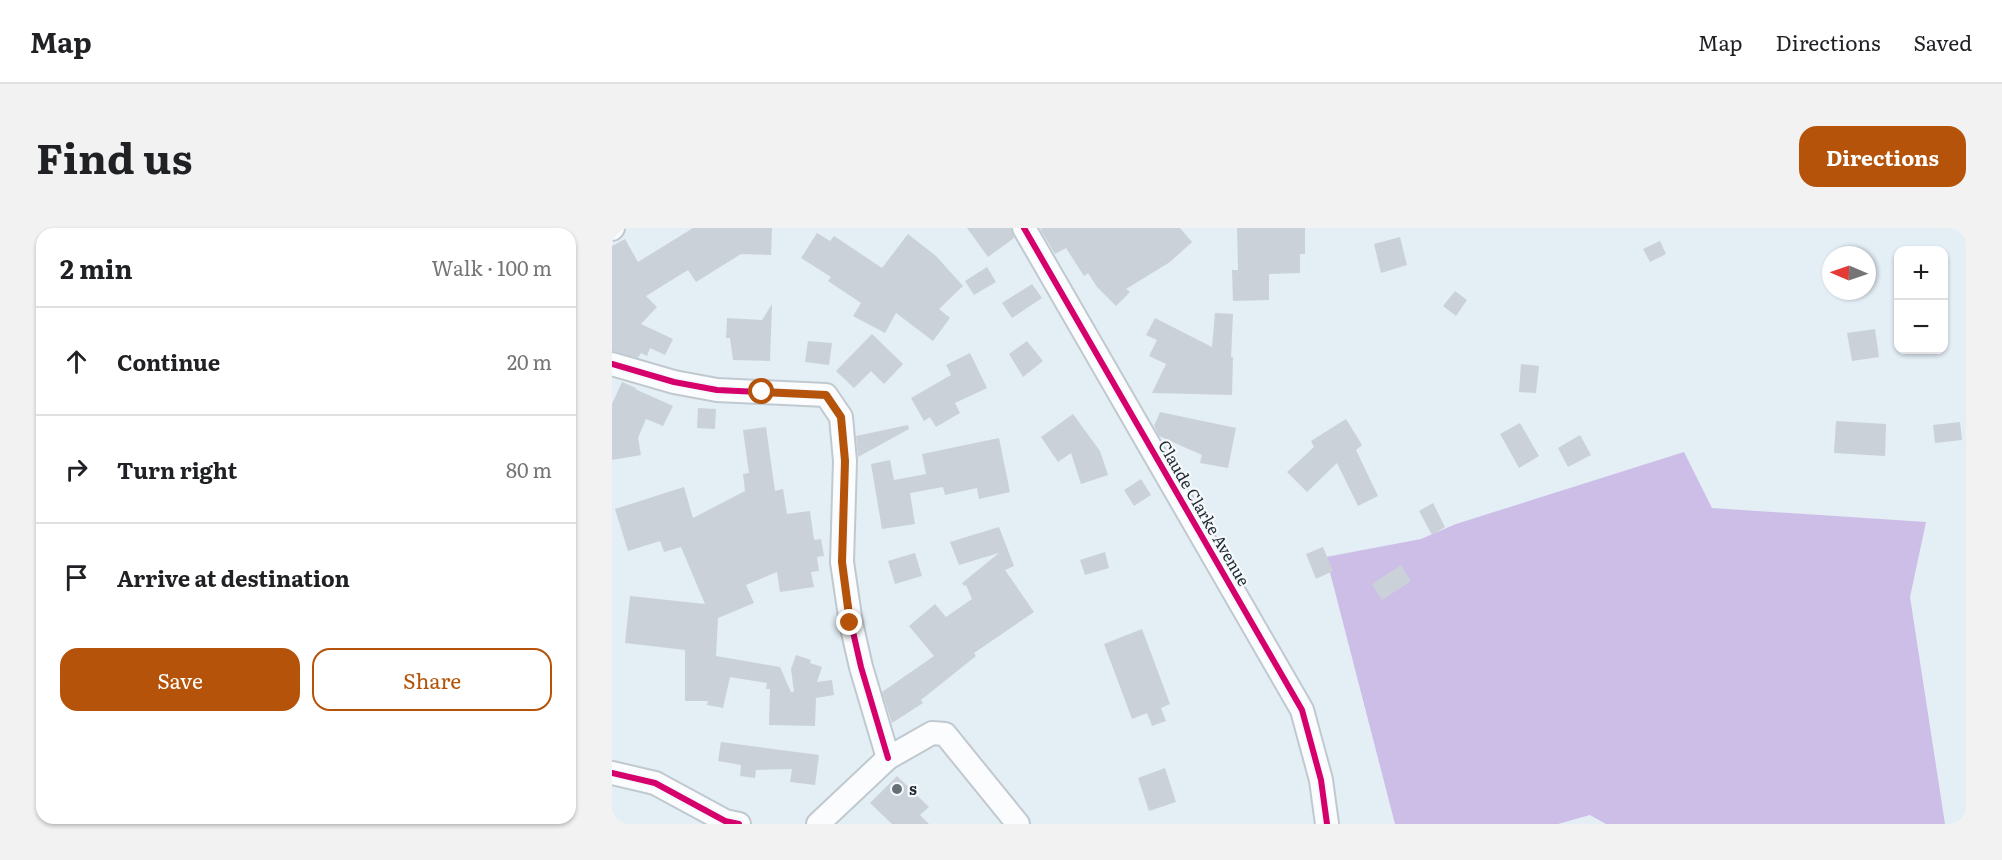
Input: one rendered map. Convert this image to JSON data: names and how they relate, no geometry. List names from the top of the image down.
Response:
{
  "streets": {
    "street": ["Claude Clarke Avenue"]
  },
  "places": ["s"],
  "north": "left",
  "page": {
    "header": "Map",
    "nav": ["Map", "Directions", "Saved"],
    "title": "Find us",
    "buttons": [
      "Directions",
      ["Save", "Share"]
    ],
    "heading": ["2 min", "Walk · 100 m"],
    "map_buttons": ["+", "−"],
    "list": [
      ["Continue", "20 m"],
      ["Turn right", "80 m"],
      "Arrive at destination"
    ]
  }
}
